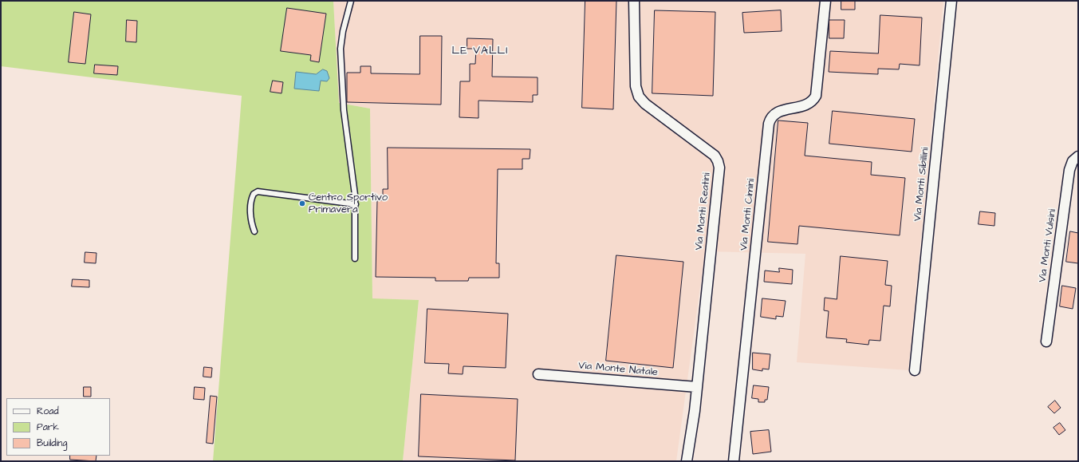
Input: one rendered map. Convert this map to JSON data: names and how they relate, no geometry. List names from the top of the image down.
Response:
{
  "streets": {
    "street": [
      "Via Monti Sibillini",
      "Via Monti Reatini",
      "Via Monti Cimini",
      "Via Monti Vulsini",
      "Via Monte Natale"
    ]
  },
  "crossings": [
    ["Via Monti Reatini", "Via Monte Natale"]
  ],
  "districts": ["LE VALLI"],
  "places": ["Centro Sportivo Primavera"],
  "legend": ["Road", "Park", "Building"]
}
